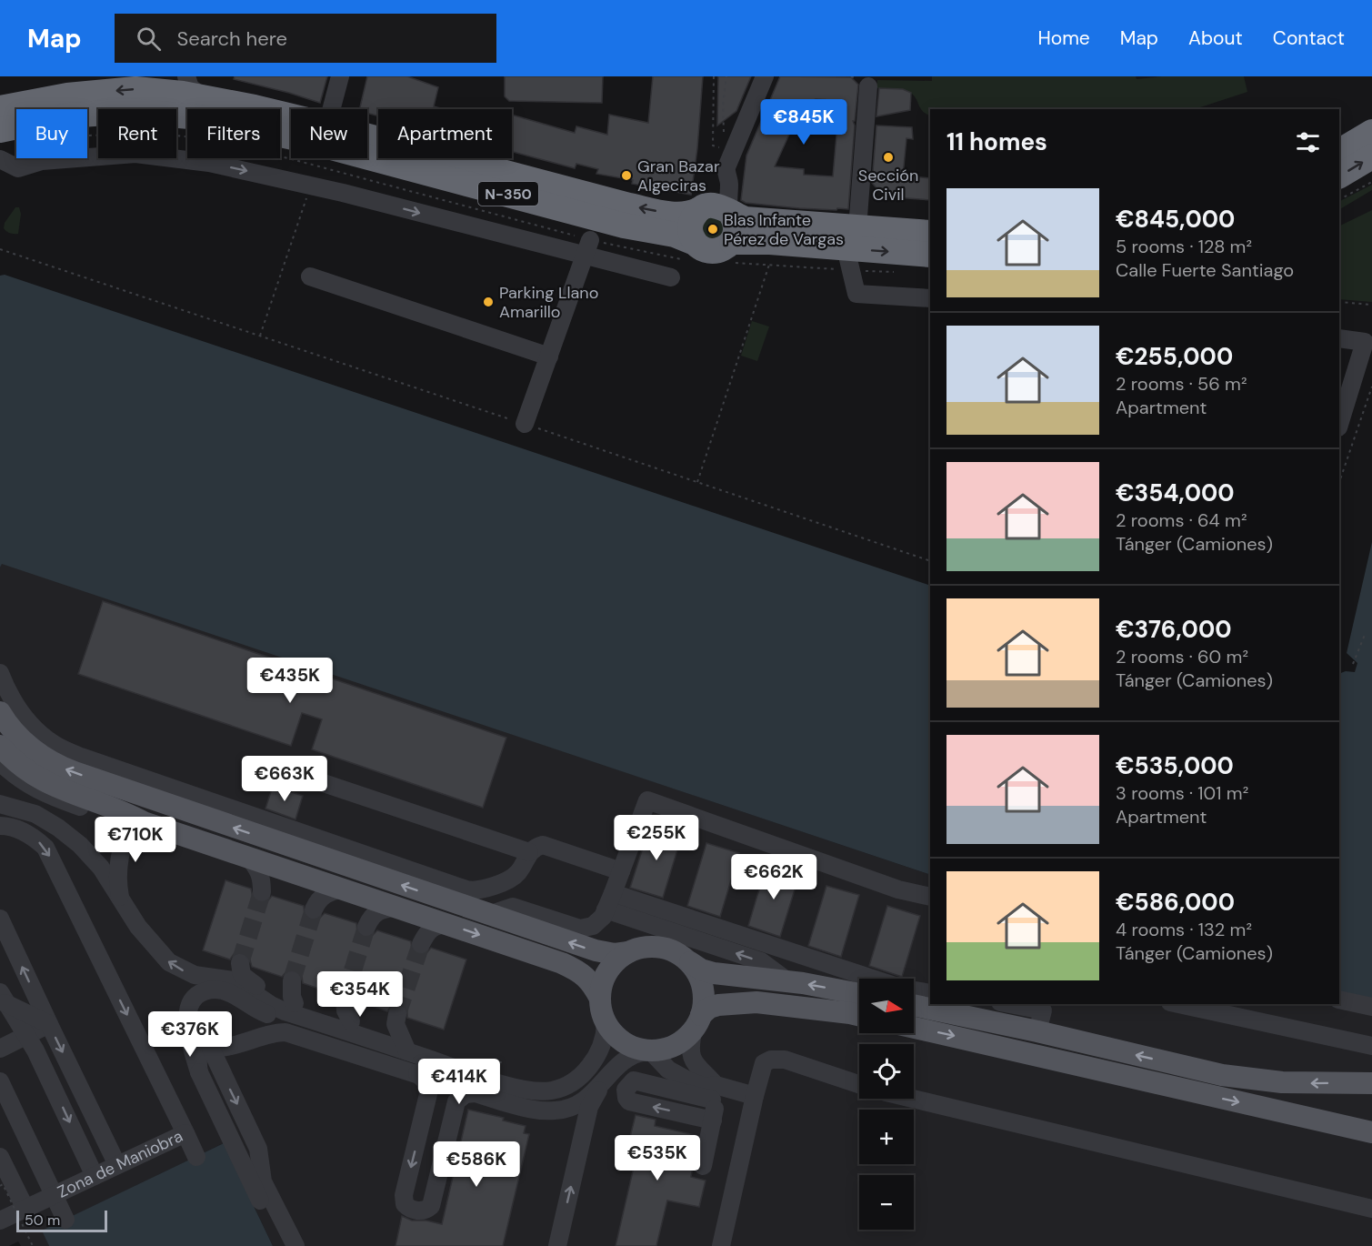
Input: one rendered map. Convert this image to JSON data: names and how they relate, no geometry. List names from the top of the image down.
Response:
{
  "streets": {
    "highway": ["N-350"],
    "street": ["Zona de Maniobra"]
  },
  "places": [
    "Sección Civil",
    "Gran Bazar Algeciras",
    "Blas Infante Pérez de Vargas",
    "Parking Llano Amarillo"
  ],
  "scale_bar": "50 m",
  "north": "right",
  "page": {
    "header": "Map",
    "search": "Search here",
    "nav": [
      "Home",
      "Map",
      "About",
      "Contact"
    ],
    "price": [
      "€845K",
      "€435K",
      "€663K",
      "€255K",
      "€710K",
      "€662K",
      "€354K",
      "€376K",
      "€414K",
      "€535K",
      "€586K"
    ],
    "chip": [
      "Buy",
      "Rent",
      "Filters",
      "New",
      "Apartment"
    ],
    "heading": "11 homes",
    "list": [
      {
        "name": "€845,000",
        "note": "5 rooms · 128 m² · Calle Fuerte Santiago"
      },
      {
        "name": "€255,000",
        "note": "2 rooms · 56 m² · Apartment"
      },
      {
        "name": "€354,000",
        "note": "2 rooms · 64 m² · Tánger (Camiones)"
      },
      {
        "name": "€376,000",
        "note": "2 rooms · 60 m² · Tánger (Camiones)"
      },
      {
        "name": "€535,000",
        "note": "3 rooms · 101 m² · Apartment"
      },
      {
        "name": "€586,000",
        "note": "4 rooms · 132 m² · Tánger (Camiones)"
      }
    ],
    "map_buttons": ["+", "−"],
    "scale": "50 m"
  }
}
